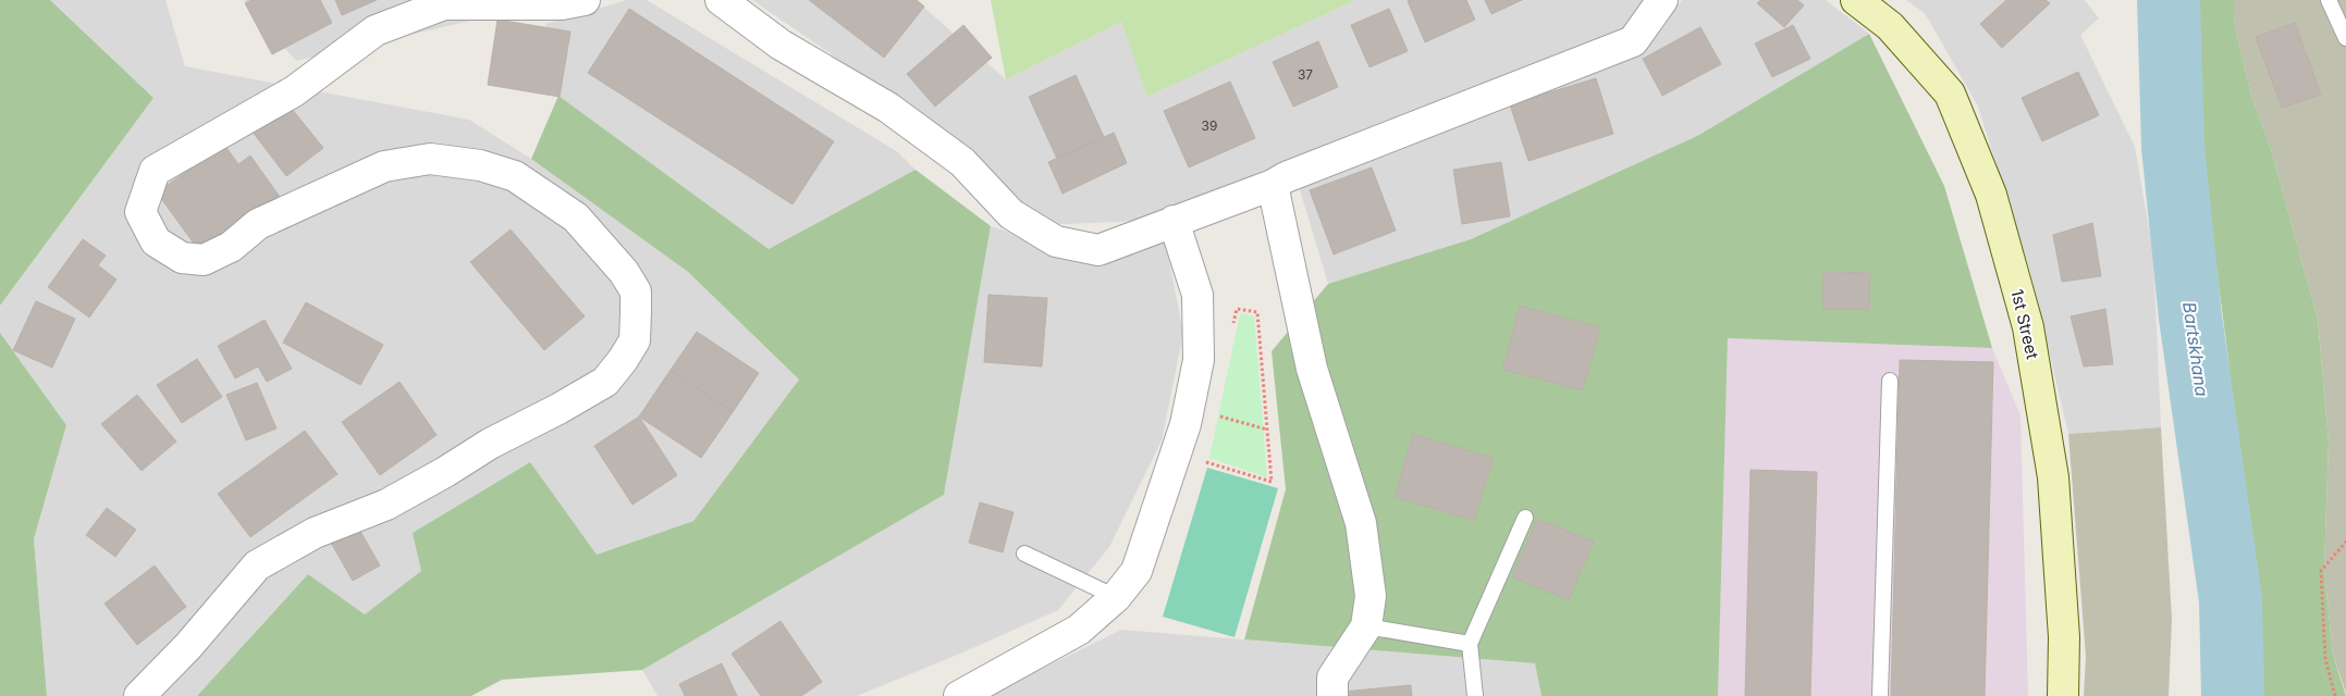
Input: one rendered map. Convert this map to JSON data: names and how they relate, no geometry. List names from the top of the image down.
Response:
{
  "streets": {
    "main road": ["1st Street"]
  },
  "water": ["Bartskhana"],
  "house_numbers": ["37", "39"]
}
